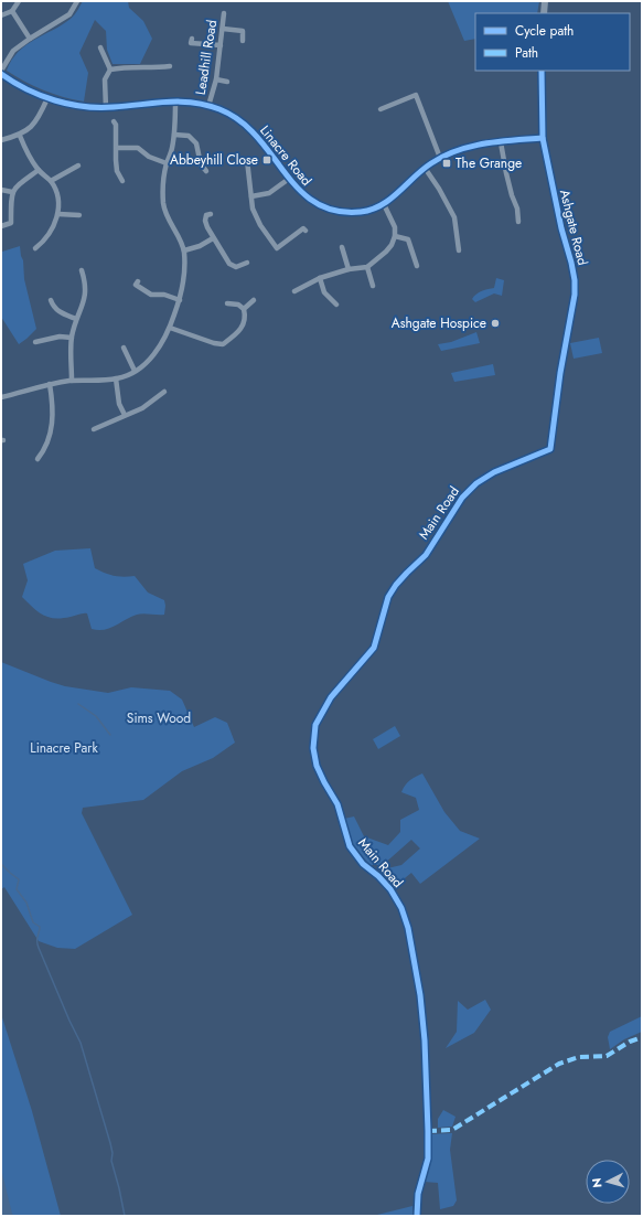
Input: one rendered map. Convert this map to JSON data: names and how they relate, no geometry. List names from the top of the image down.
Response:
{
  "streets": {
    "street": [
      "Leadhill Road",
      "Linacre Road",
      "Ashgate Road",
      "Main Road"
    ]
  },
  "crossings": [
    ["Leadhill Road", "Linacre Road"],
    ["Linacre Road", "Ashgate Road"],
    ["Ashgate Road", "Main Road"]
  ],
  "parks": ["Sims Wood", "Linacre Park"],
  "places": {
    "transit": ["Abbeyhill Close", "The Grange"],
    "other": ["Ashgate Hospice"]
  },
  "legend": ["Cycle path", "Path"],
  "north": "left"
}
